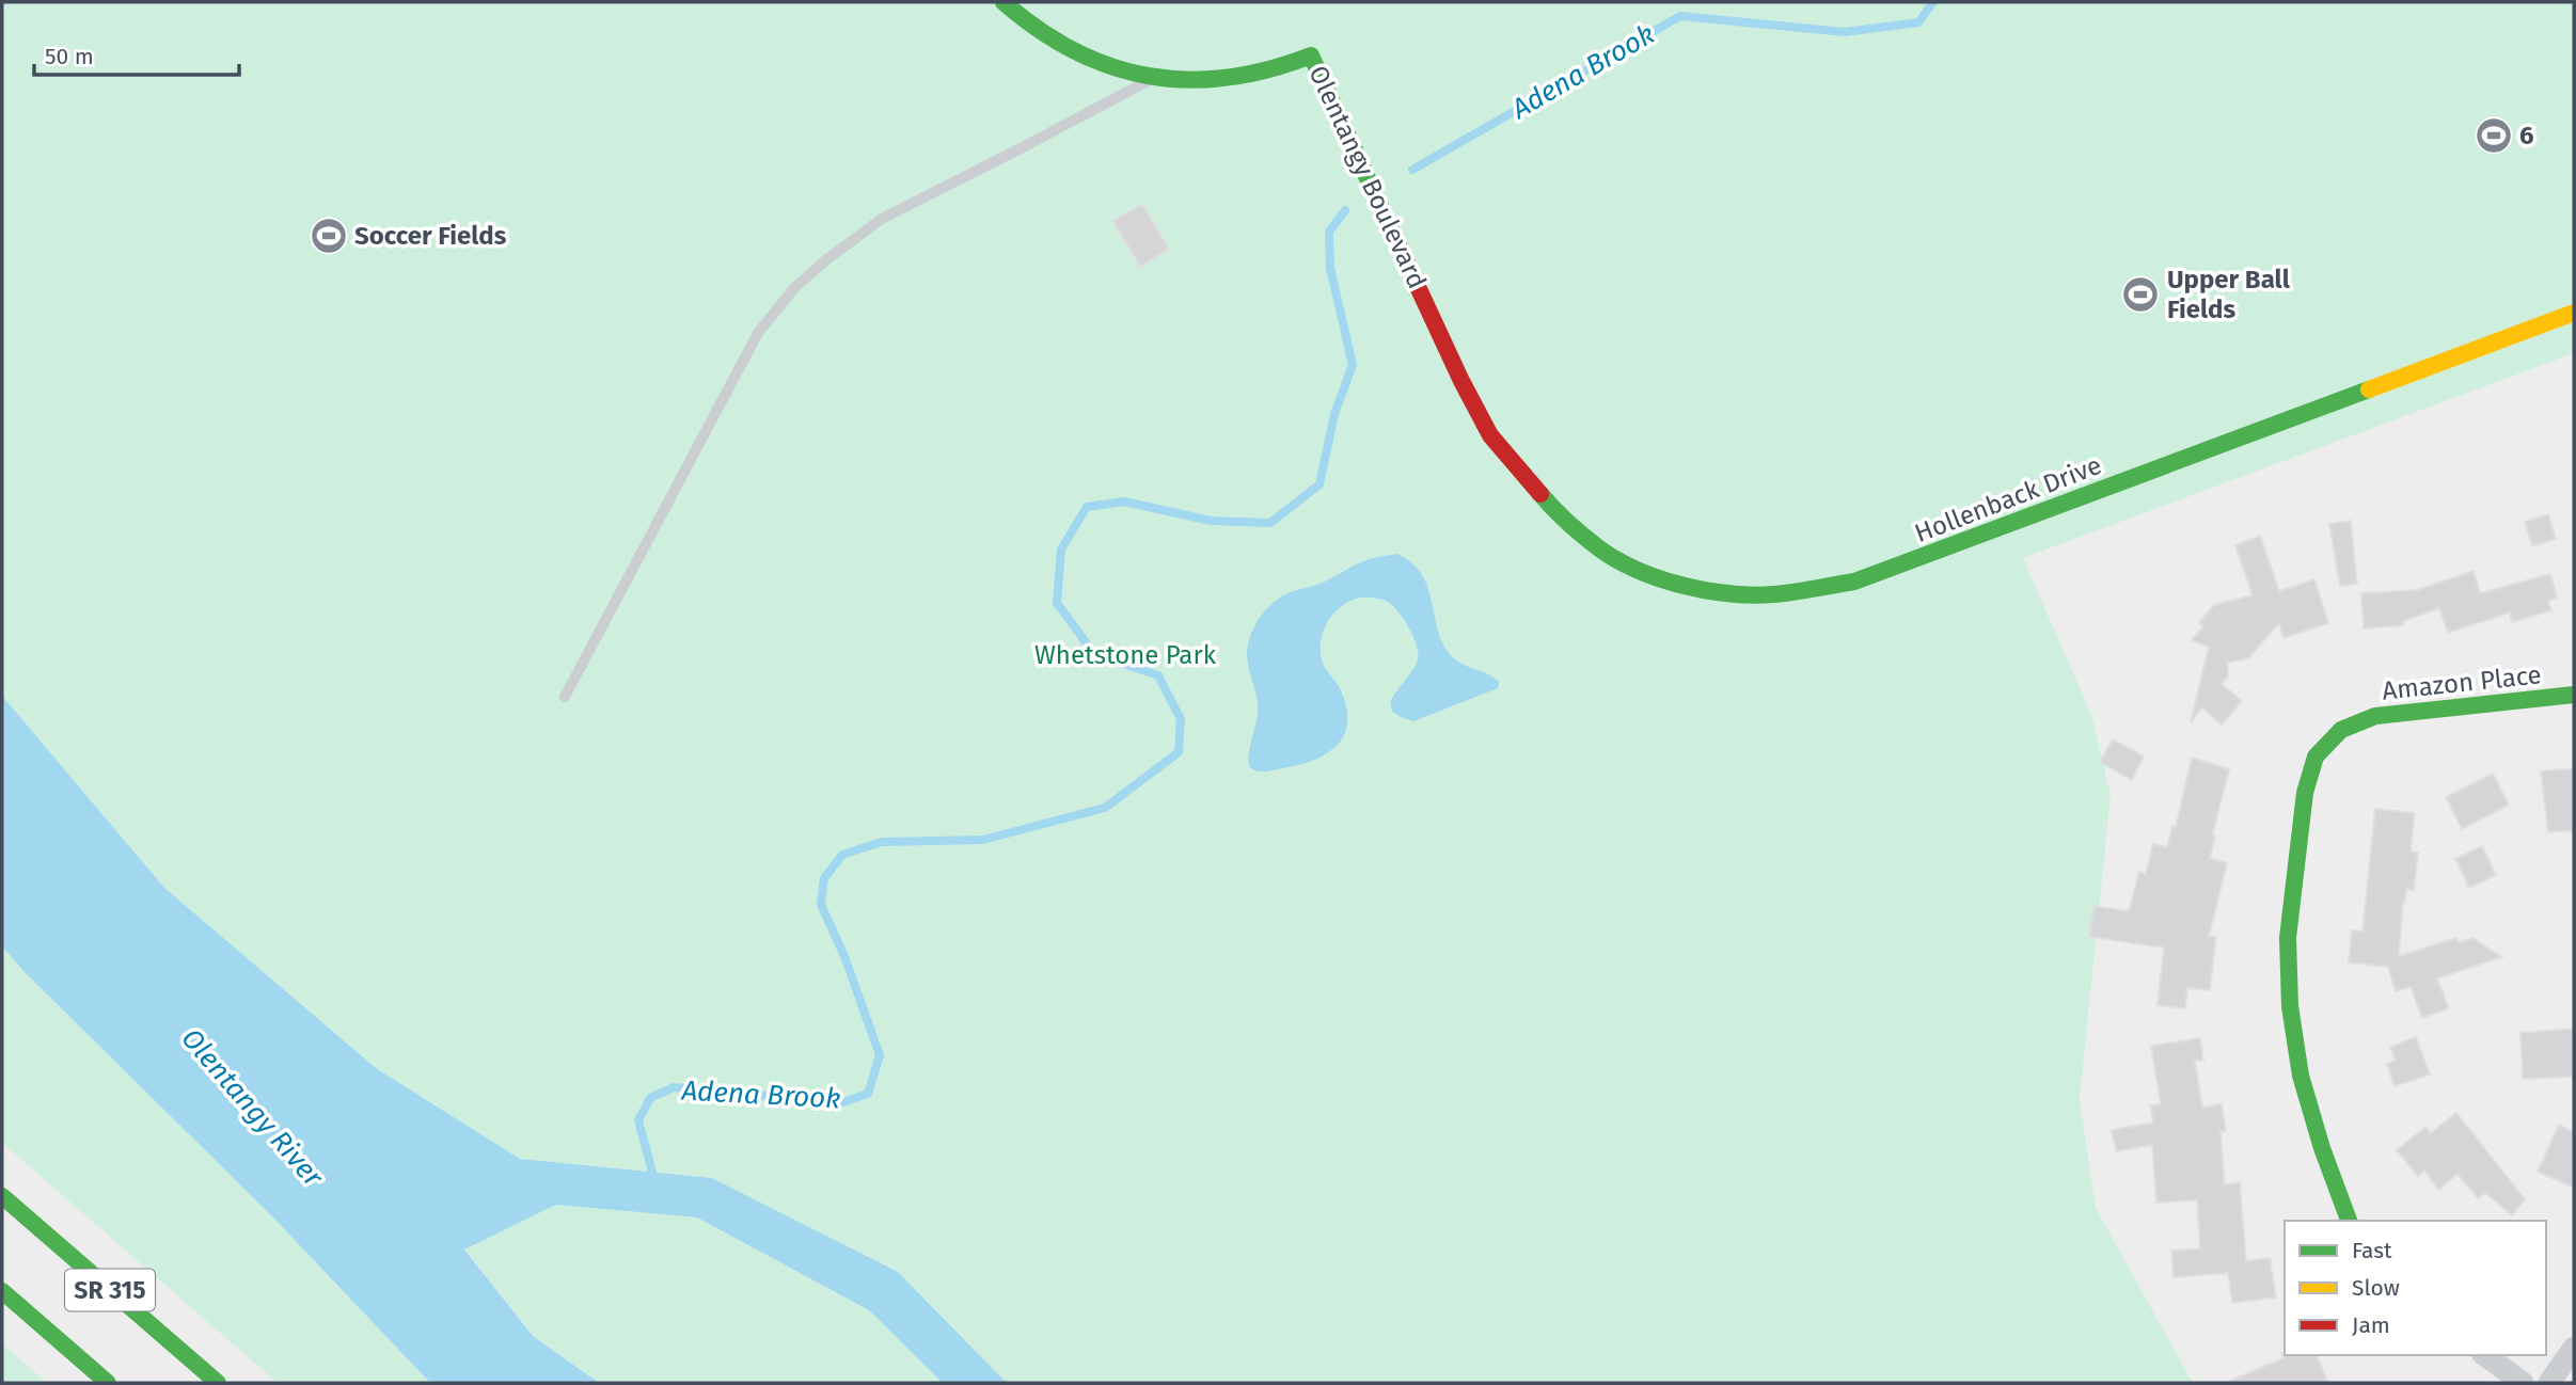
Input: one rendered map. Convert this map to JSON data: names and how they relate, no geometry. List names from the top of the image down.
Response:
{
  "streets": {
    "main road": [
      "Olentangy Boulevard",
      "Hollenback Drive",
      "Amazon Place",
      "SR 315"
    ]
  },
  "crossings": [
    ["Olentangy Boulevard", "Hollenback Drive"]
  ],
  "water": ["Adena Brook", "Olentangy River"],
  "parks": ["Whetstone Park"],
  "places": {
    "sports": ["6", "Soccer Fields", "Upper Ball Fields"]
  },
  "legend": ["Fast", "Slow", "Jam"],
  "scale_bar": "50 m"
}
